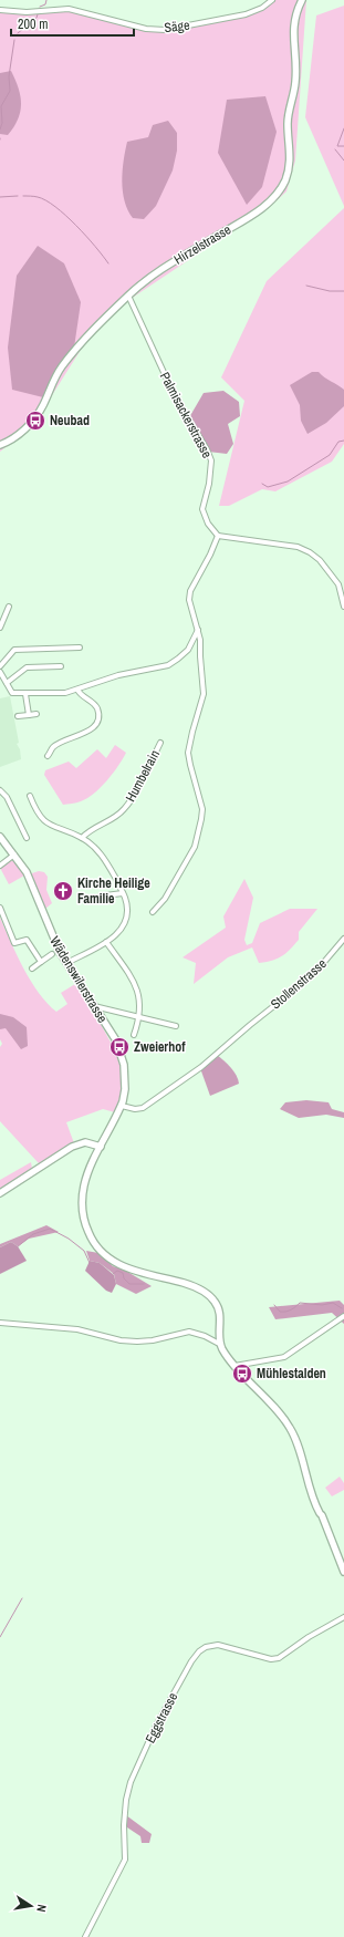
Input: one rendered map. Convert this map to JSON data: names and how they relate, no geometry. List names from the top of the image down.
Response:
{
  "streets": {
    "street": [
      "Säge",
      "Hirzelstrasse",
      "Palmisackerstrasse",
      "Humbelrain",
      "Wädenswilerstrasse",
      "Stollenstrasse",
      "Eggstrasse"
    ]
  },
  "crossings": [
    ["Hirzelstrasse", "Palmisackerstrasse"],
    ["Wädenswilerstrasse", "Stollenstrasse"]
  ],
  "places": {
    "bus stop": ["Neubad", "Zweierhof", "Mühlestalden"],
    "church": ["Kirche Heilige Familie"]
  },
  "scale_bar": "200 m",
  "north": "right"
}
